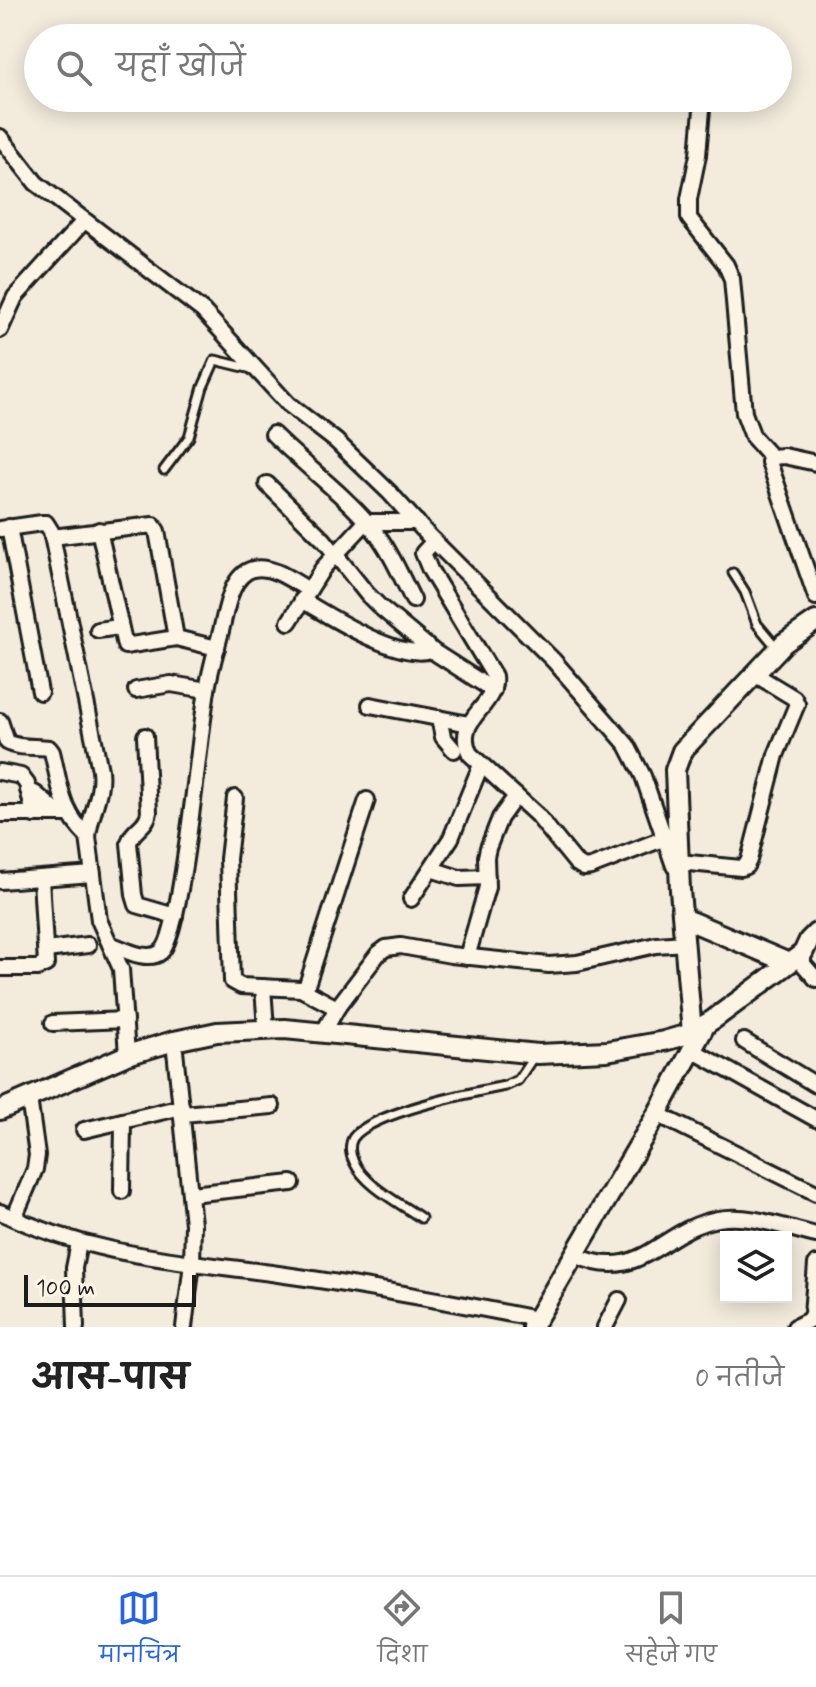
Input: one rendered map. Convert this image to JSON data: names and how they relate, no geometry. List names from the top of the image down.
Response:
{
  "scale_bar": "100 m",
  "page": {
    "search": "यहाँ खोजें",
    "scale": "100 m",
    "heading": ["आस-पास", "0 नतीजे"],
    "nav": ["मानचित्र", "दिशा", "सहेजे गए"]
  }
}
